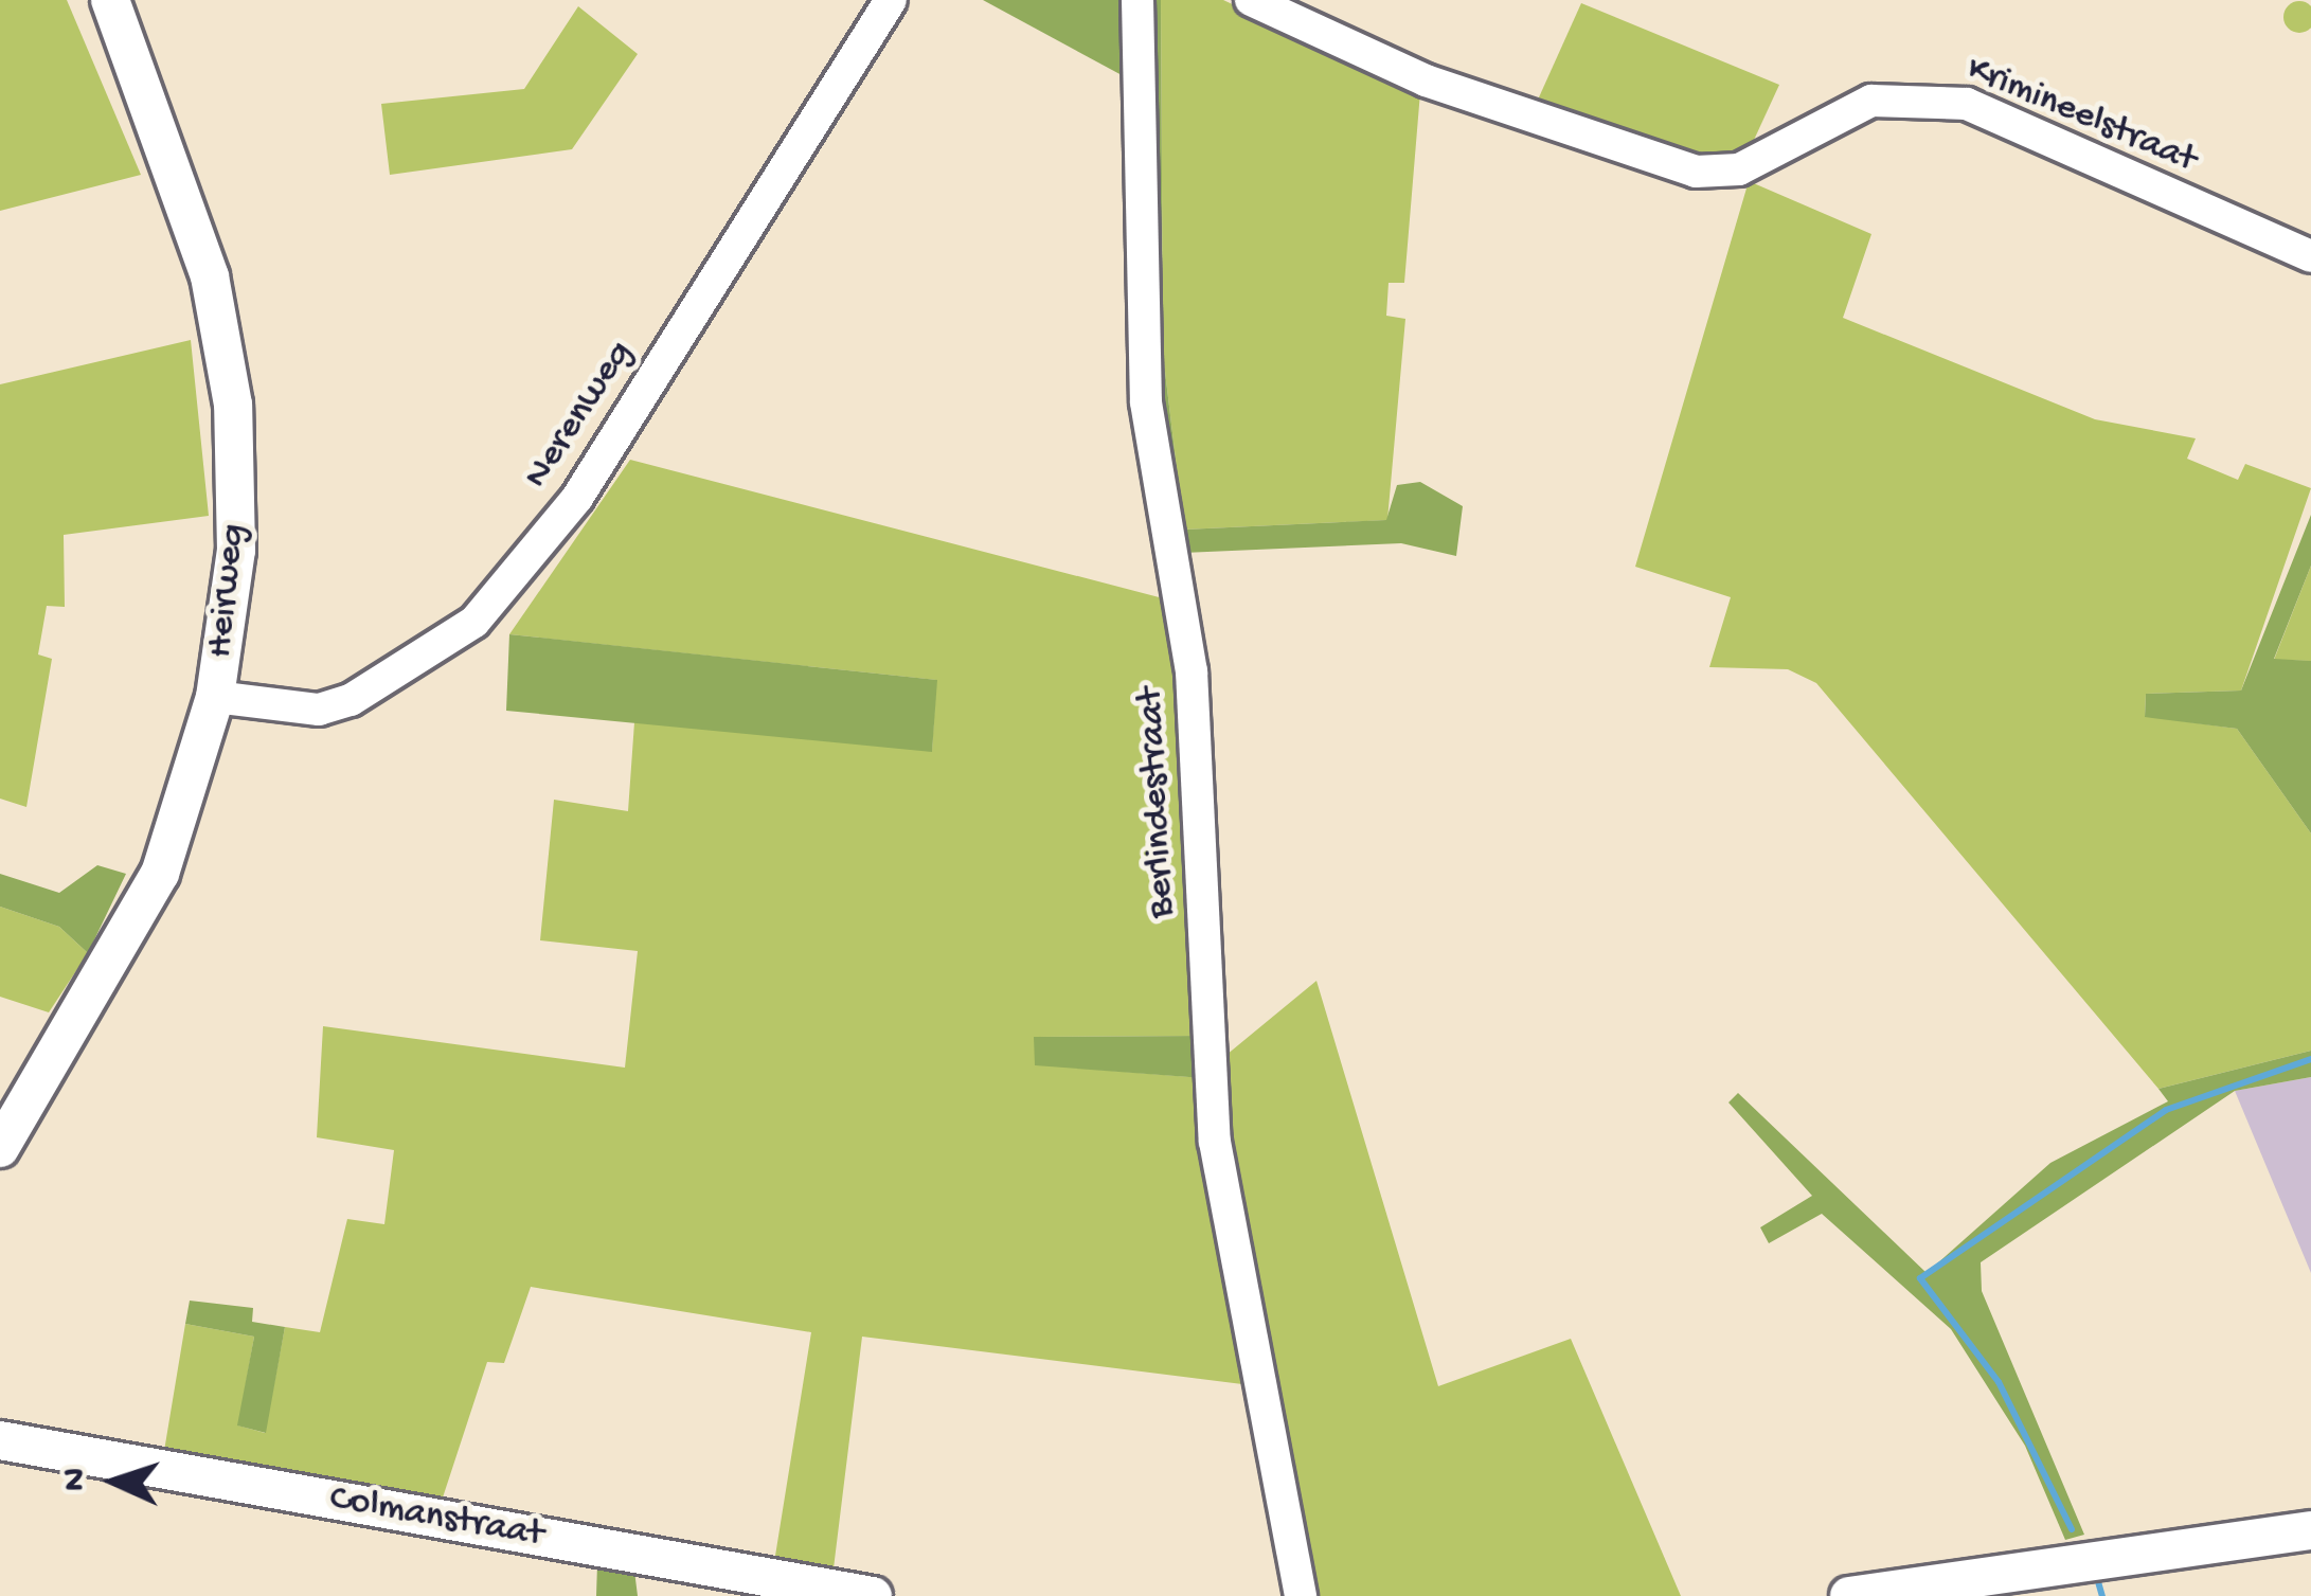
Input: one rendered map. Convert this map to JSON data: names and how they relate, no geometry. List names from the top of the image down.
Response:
{
  "streets": {
    "main road": ["Heirweg", "Colmanstraat"],
    "street": ["Krimineelstraat", "Nerenweg", "Berlindestraat"]
  },
  "crossings": [
    ["Nerenweg", "Heirweg"]
  ],
  "north": "left"
}
